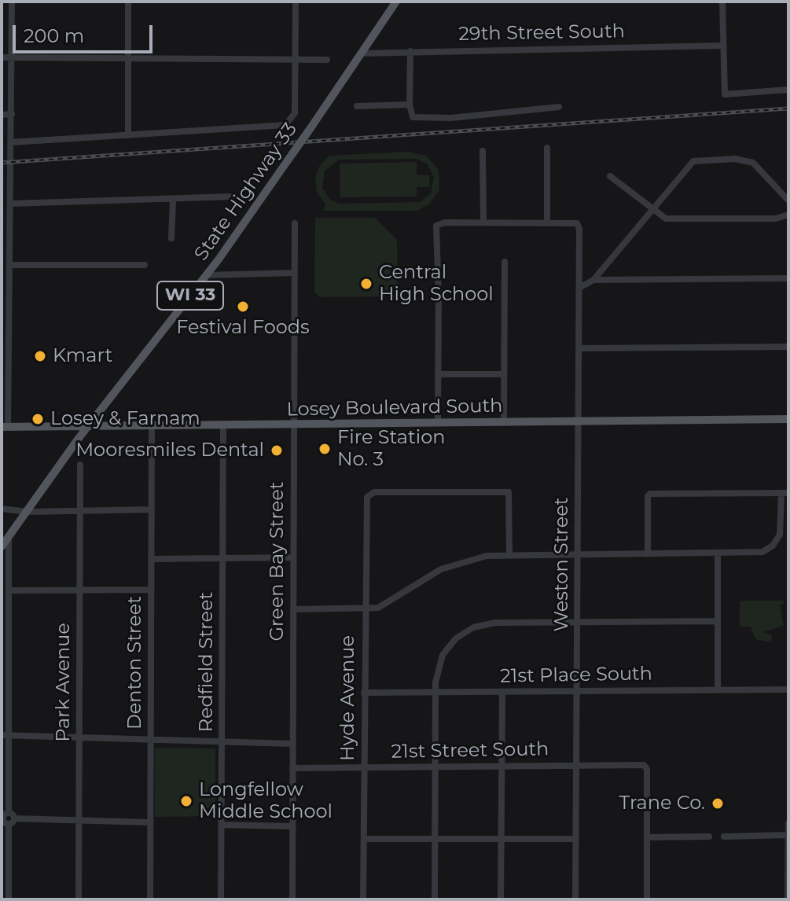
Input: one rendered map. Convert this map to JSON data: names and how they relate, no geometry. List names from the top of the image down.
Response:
{
  "streets": {
    "main road": ["State Highway 33", "WI 33", "Losey Boulevard South"],
    "street": [
      "29th Street South",
      "Green Bay Street",
      "Weston Street",
      "Redfield Street",
      "Denton Street",
      "21st Place South",
      "Park Avenue",
      "Hyde Avenue",
      "21st Street South"
    ]
  },
  "crossings": [
    ["29th Street South", "State Highway 33"],
    ["State Highway 33", "Losey Boulevard South"],
    ["Losey Boulevard South", "Green Bay Street"],
    ["Losey Boulevard South", "Weston Street"],
    ["Losey Boulevard South", "Redfield Street"],
    ["Losey Boulevard South", "Denton Street"],
    ["Green Bay Street", "21st Street South"],
    ["Weston Street", "21st Place South"],
    ["Weston Street", "21st Street South"],
    ["21st Place South", "Hyde Avenue"],
    ["Hyde Avenue", "21st Street South"]
  ],
  "places": [
    "Central High School",
    "Festival Foods",
    "Kmart",
    "Losey & Farnam",
    "Fire Station No. 3",
    "Mooresmiles Dental",
    "Longfellow Middle School",
    "Trane Co."
  ],
  "scale_bar": "200 m"
}
